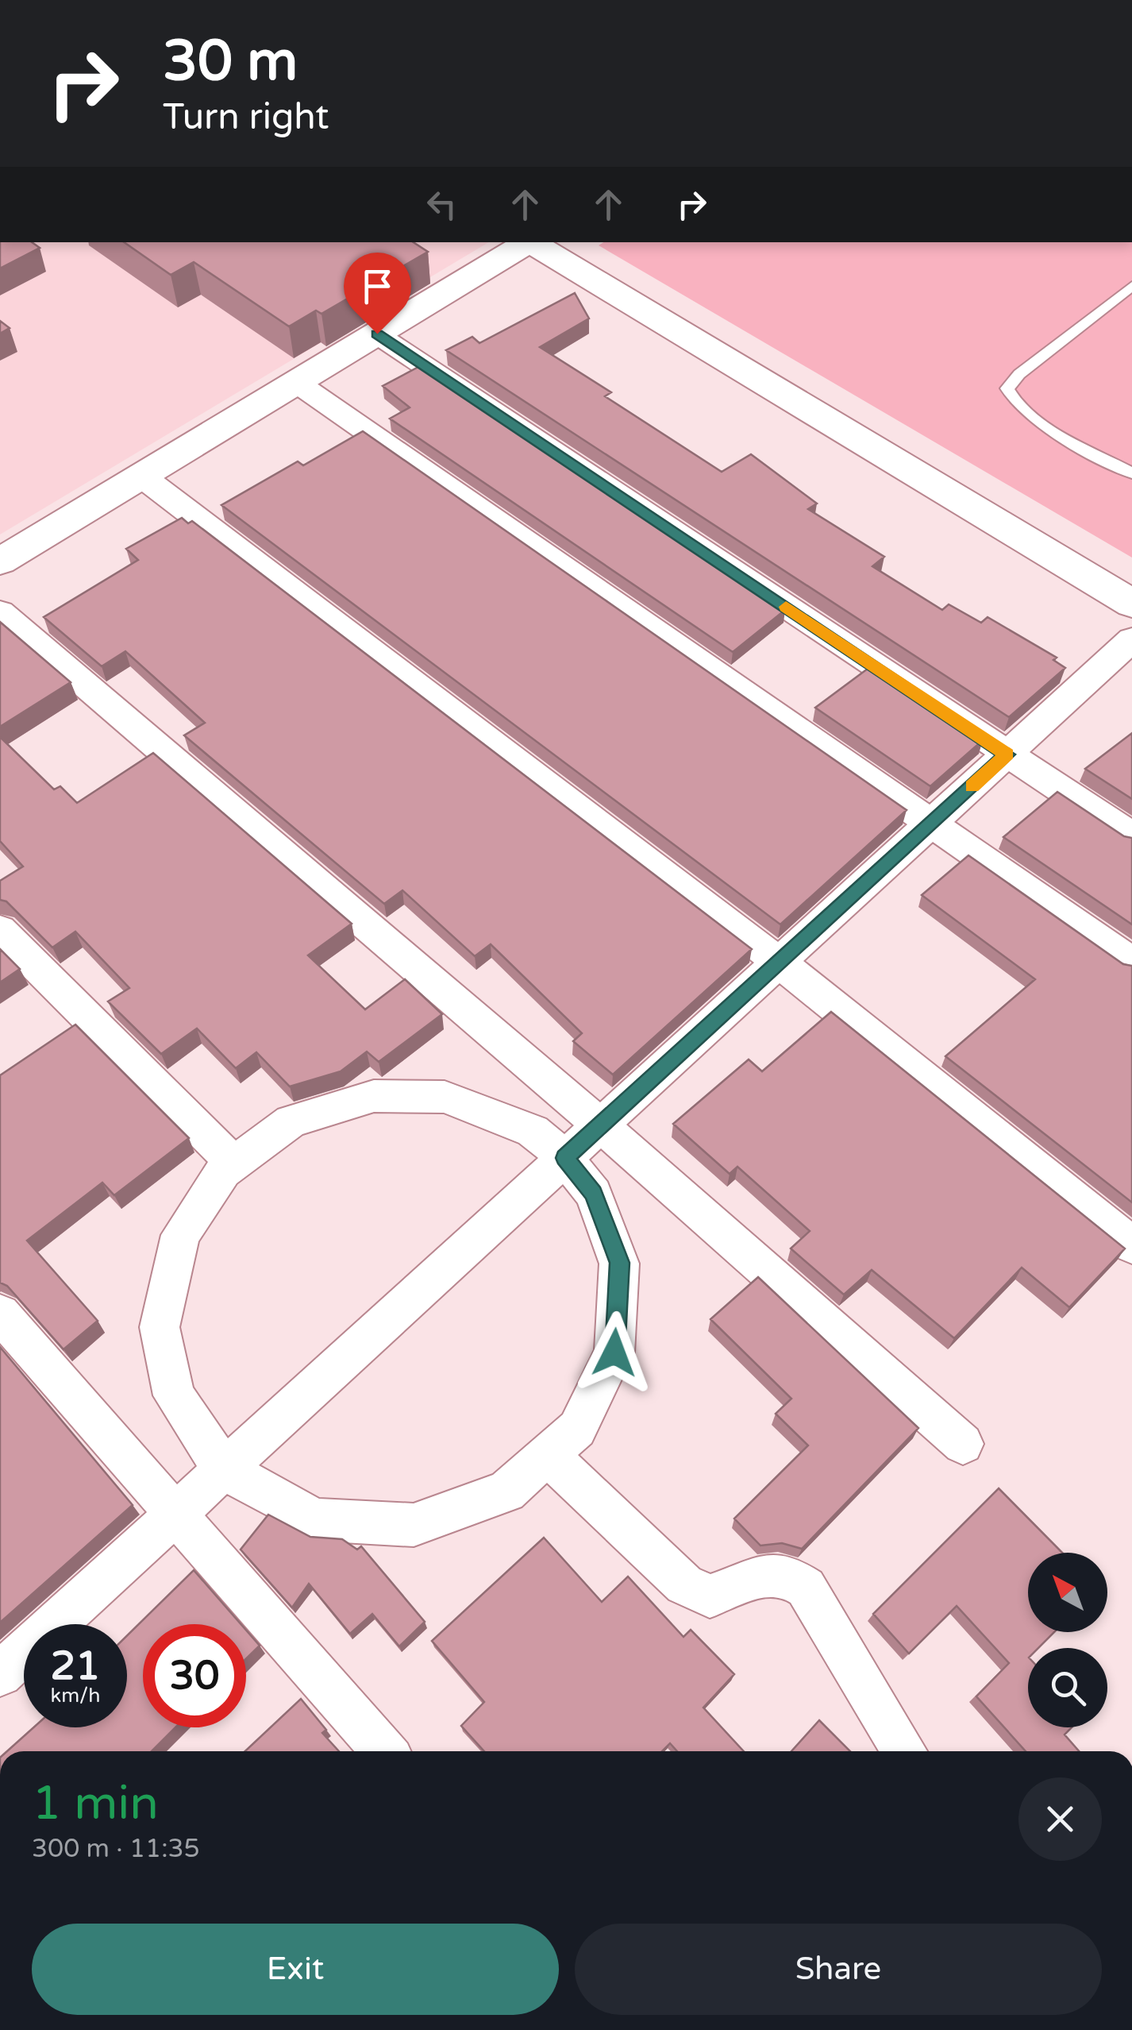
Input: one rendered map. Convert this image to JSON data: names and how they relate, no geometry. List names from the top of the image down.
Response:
{
  "north": "top left",
  "page": {
    "turn": ["30 m", "Turn right"],
    "speed": "21 km/h",
    "limit": "30",
    "heading": ["1 min", "300 m · 11:35"],
    "buttons": ["Exit", "Share"]
  }
}
